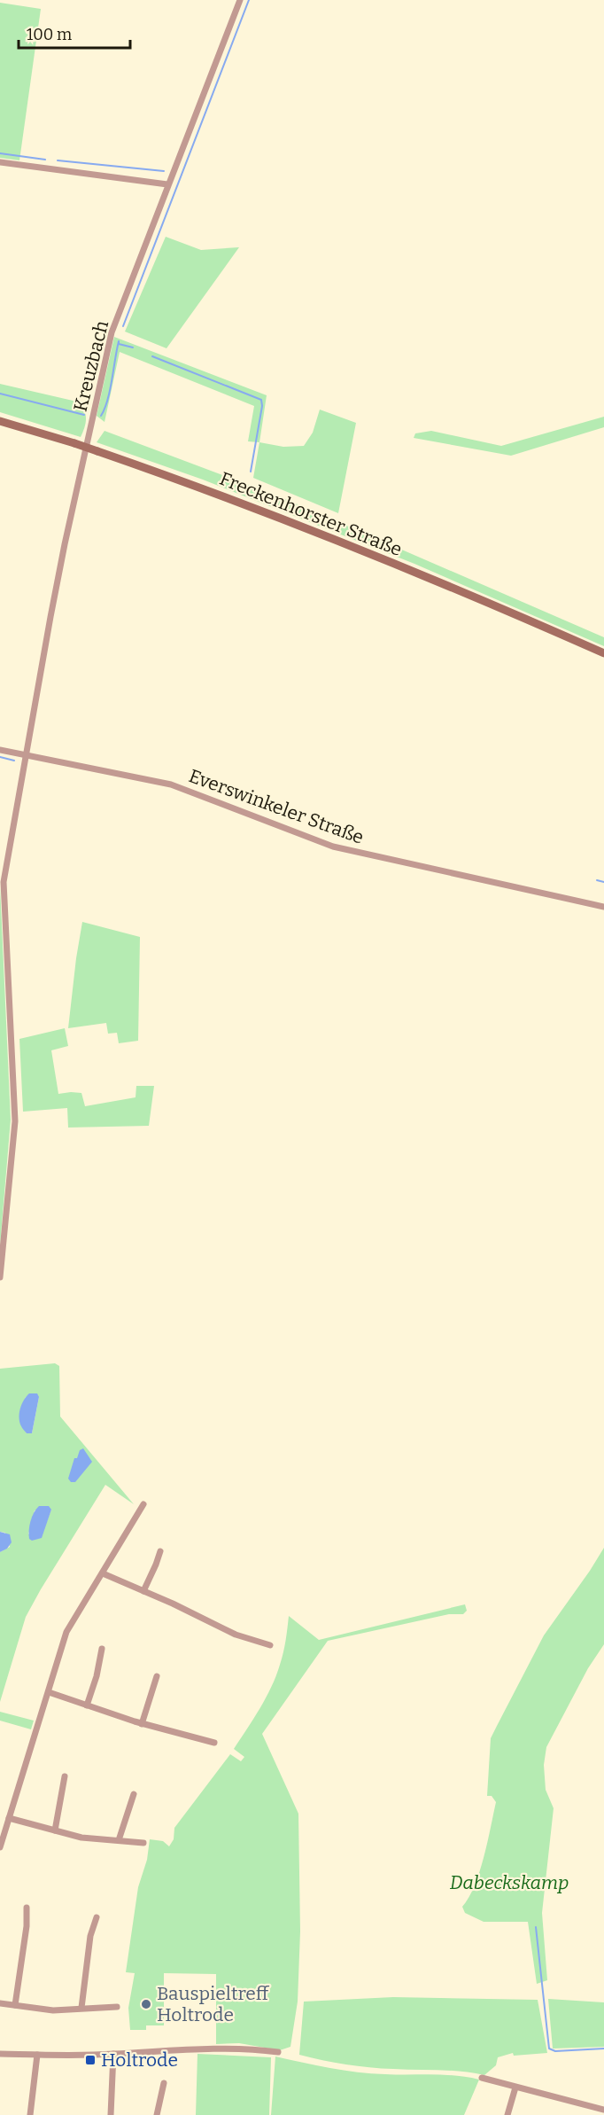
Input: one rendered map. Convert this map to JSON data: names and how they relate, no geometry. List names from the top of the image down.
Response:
{
  "streets": {
    "main road": ["Freckenhorster Straße"],
    "street": ["Kreuzbach", "Everswinkeler Straße"]
  },
  "crossings": [
    ["Kreuzbach", "Everswinkeler Straße"]
  ],
  "parks": ["Dabeckskamp"],
  "places": {
    "other": ["Bauspieltreff Holtrode"],
    "transit": ["Holtrode"]
  },
  "scale_bar": "100 m"
}
